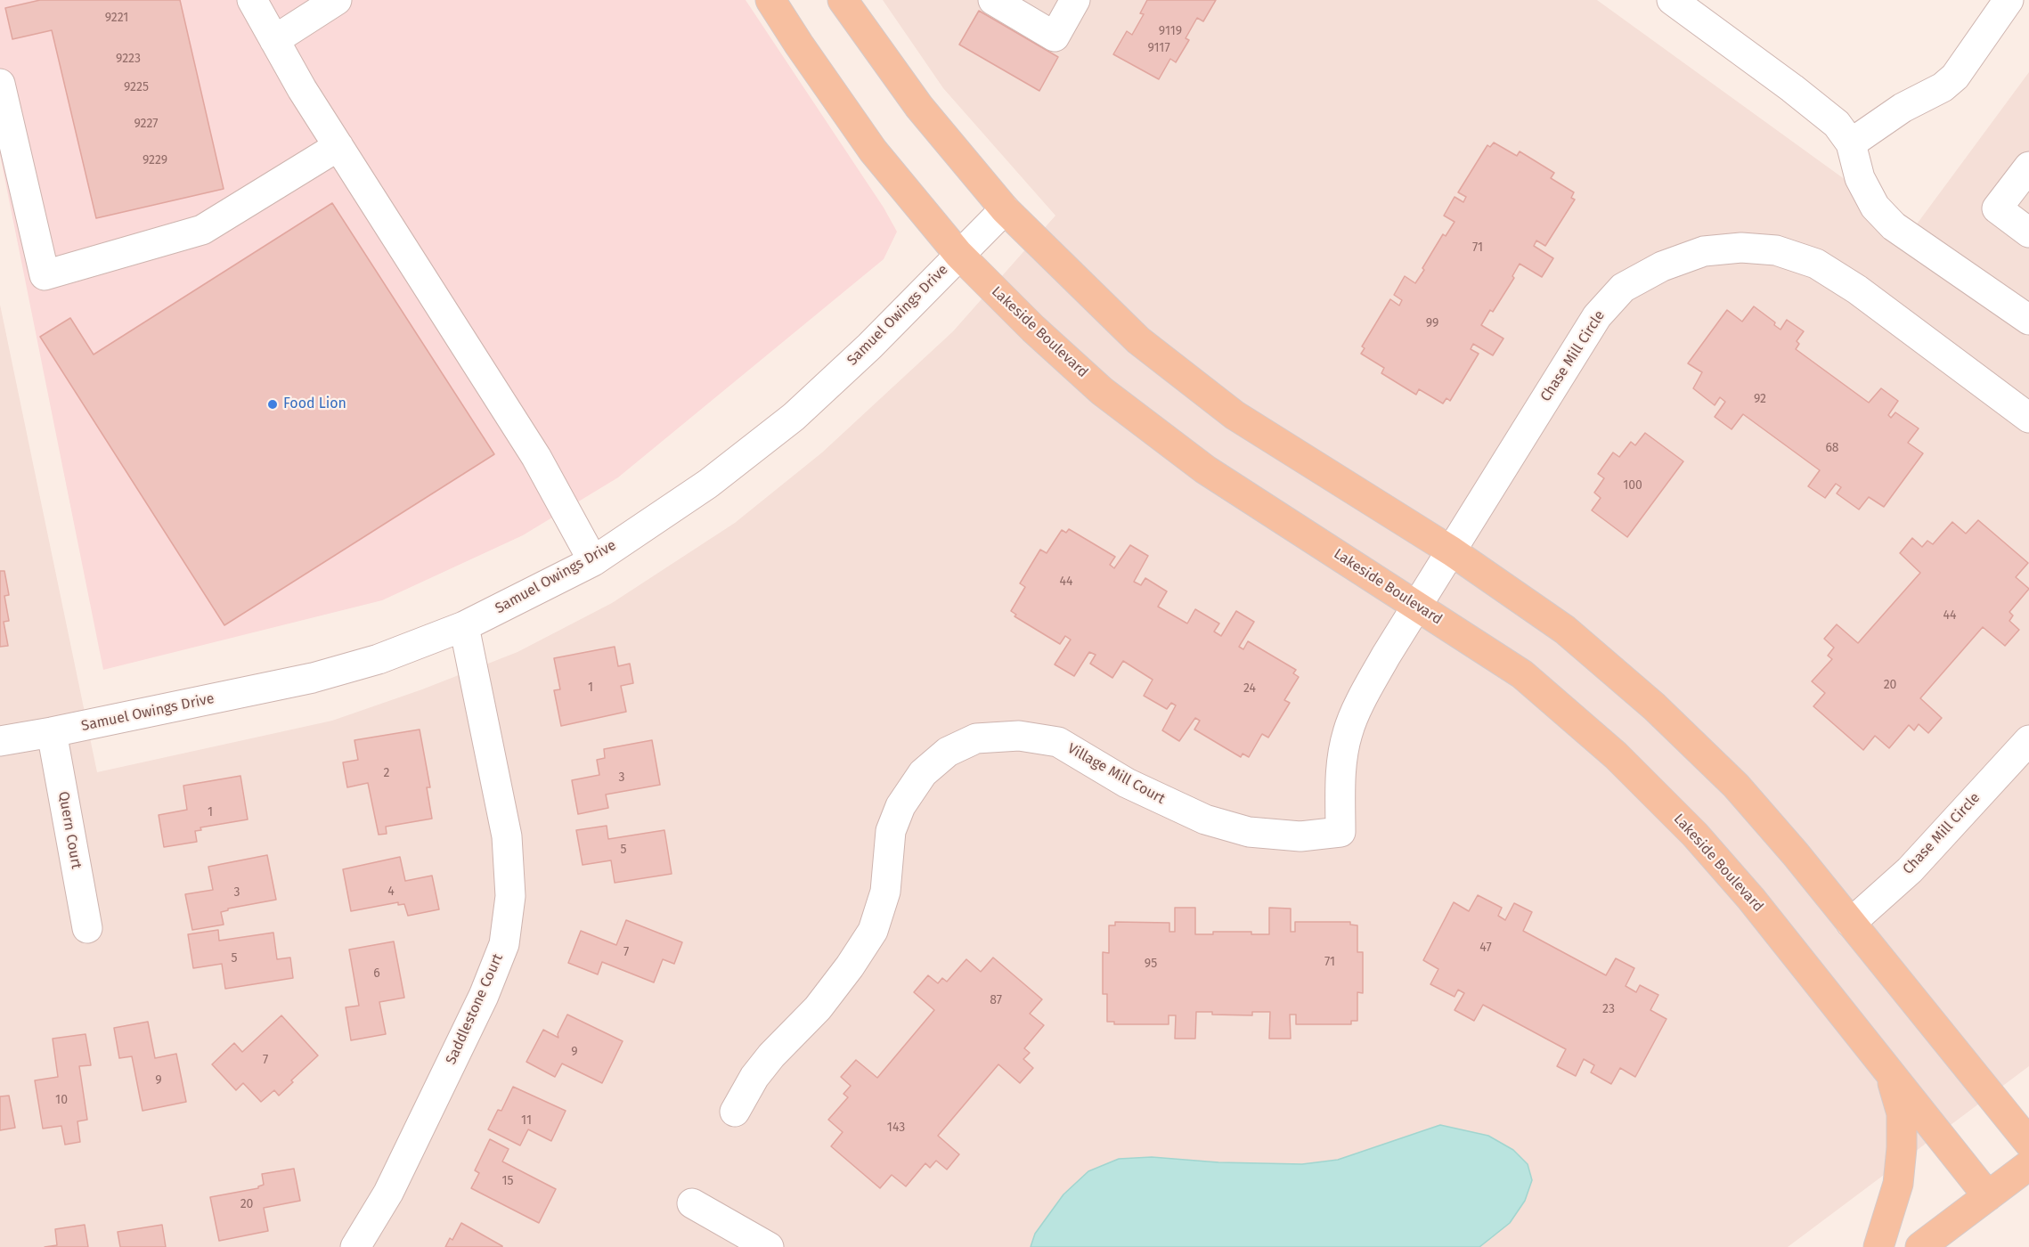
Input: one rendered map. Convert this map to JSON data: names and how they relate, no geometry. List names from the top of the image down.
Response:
{
  "streets": {
    "main road": ["Lakeside Boulevard"],
    "street": [
      "Samuel Owings Drive",
      "Chase Mill Circle",
      "Village Mill Court",
      "Quern Court",
      "Saddlestone Court"
    ]
  },
  "crossings": [
    ["Samuel Owings Drive", "Lakeside Boulevard"],
    ["Samuel Owings Drive", "Quern Court"],
    ["Samuel Owings Drive", "Saddlestone Court"],
    ["Lakeside Boulevard", "Chase Mill Circle"],
    ["Lakeside Boulevard", "Village Mill Court"],
    ["Chase Mill Circle", "Village Mill Court"]
  ],
  "places": ["Food Lion"],
  "house_numbers": [
    "9221",
    "9119",
    "9117",
    "9223",
    "9225",
    "9227",
    "9229",
    "71",
    "99",
    "92",
    "68",
    "100",
    "44",
    "44",
    "20",
    "1",
    "24",
    "2",
    "3",
    "1",
    "5",
    "4",
    "3",
    "47",
    "7",
    "5",
    "71",
    "95",
    "6",
    "87",
    "23",
    "9",
    "7",
    "9",
    "10",
    "11",
    "143",
    "15",
    "20"
  ]
}
